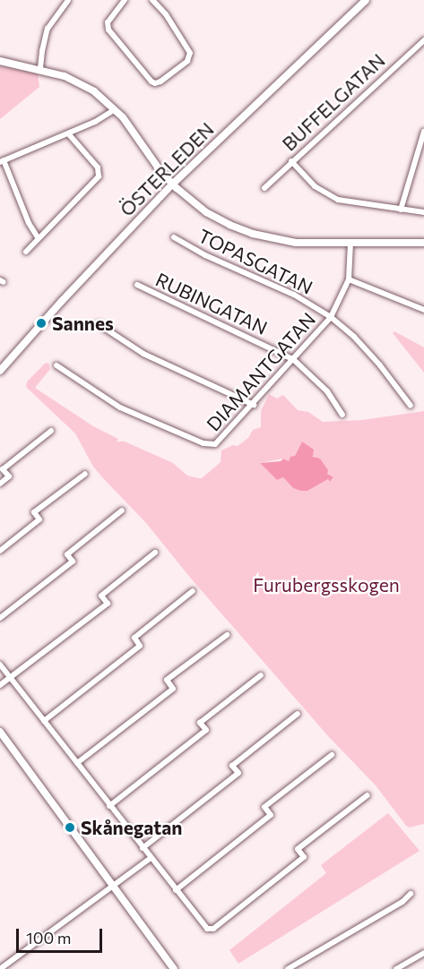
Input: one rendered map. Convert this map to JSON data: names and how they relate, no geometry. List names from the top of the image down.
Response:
{
  "streets": {
    "street": [
      "BUFFELGATAN",
      "ÖSTERLEDEN",
      "TOPASGATAN",
      "RUBINGATAN",
      "DIAMANTGATAN"
    ]
  },
  "crossings": [
    ["TOPASGATAN", "DIAMANTGATAN"],
    ["RUBINGATAN", "DIAMANTGATAN"]
  ],
  "parks": ["Furubergsskogen"],
  "places": ["Sannes", "Skånegatan"],
  "scale_bar": "100 m"
}
